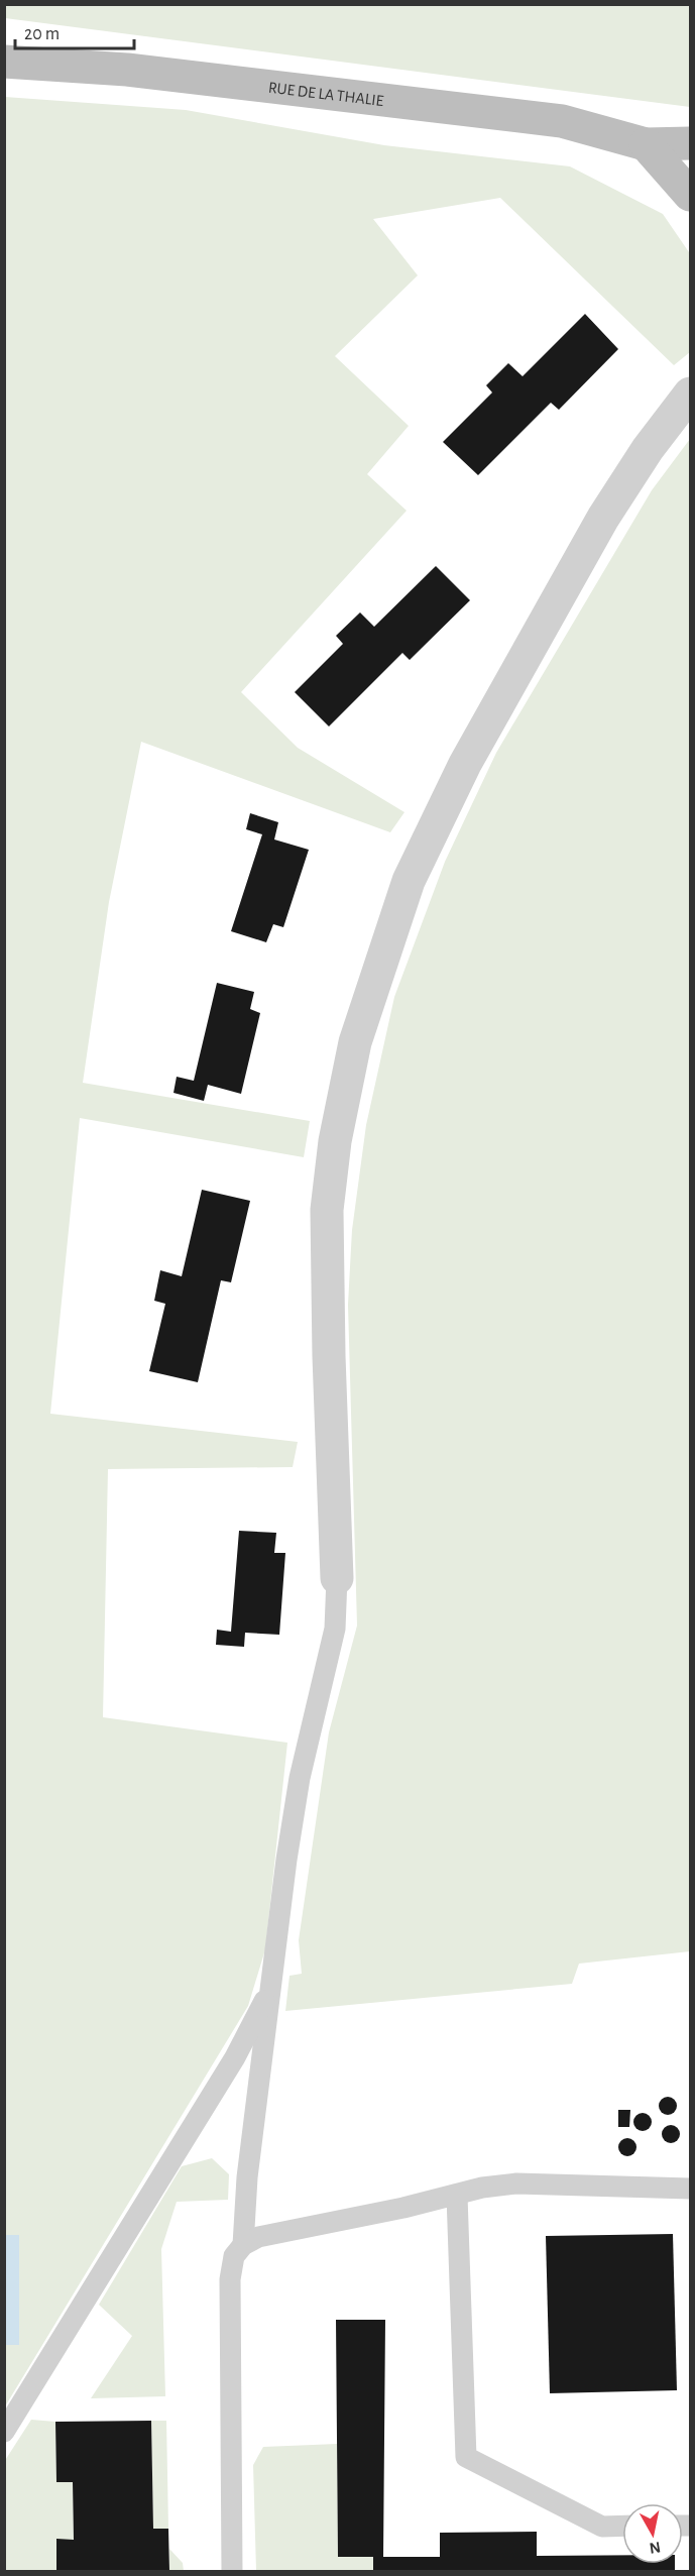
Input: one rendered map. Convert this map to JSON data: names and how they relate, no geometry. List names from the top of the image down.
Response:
{
  "streets": {
    "street": ["RUE DE LA THALIE"]
  },
  "scale_bar": "20 m",
  "north": "bottom"
}
